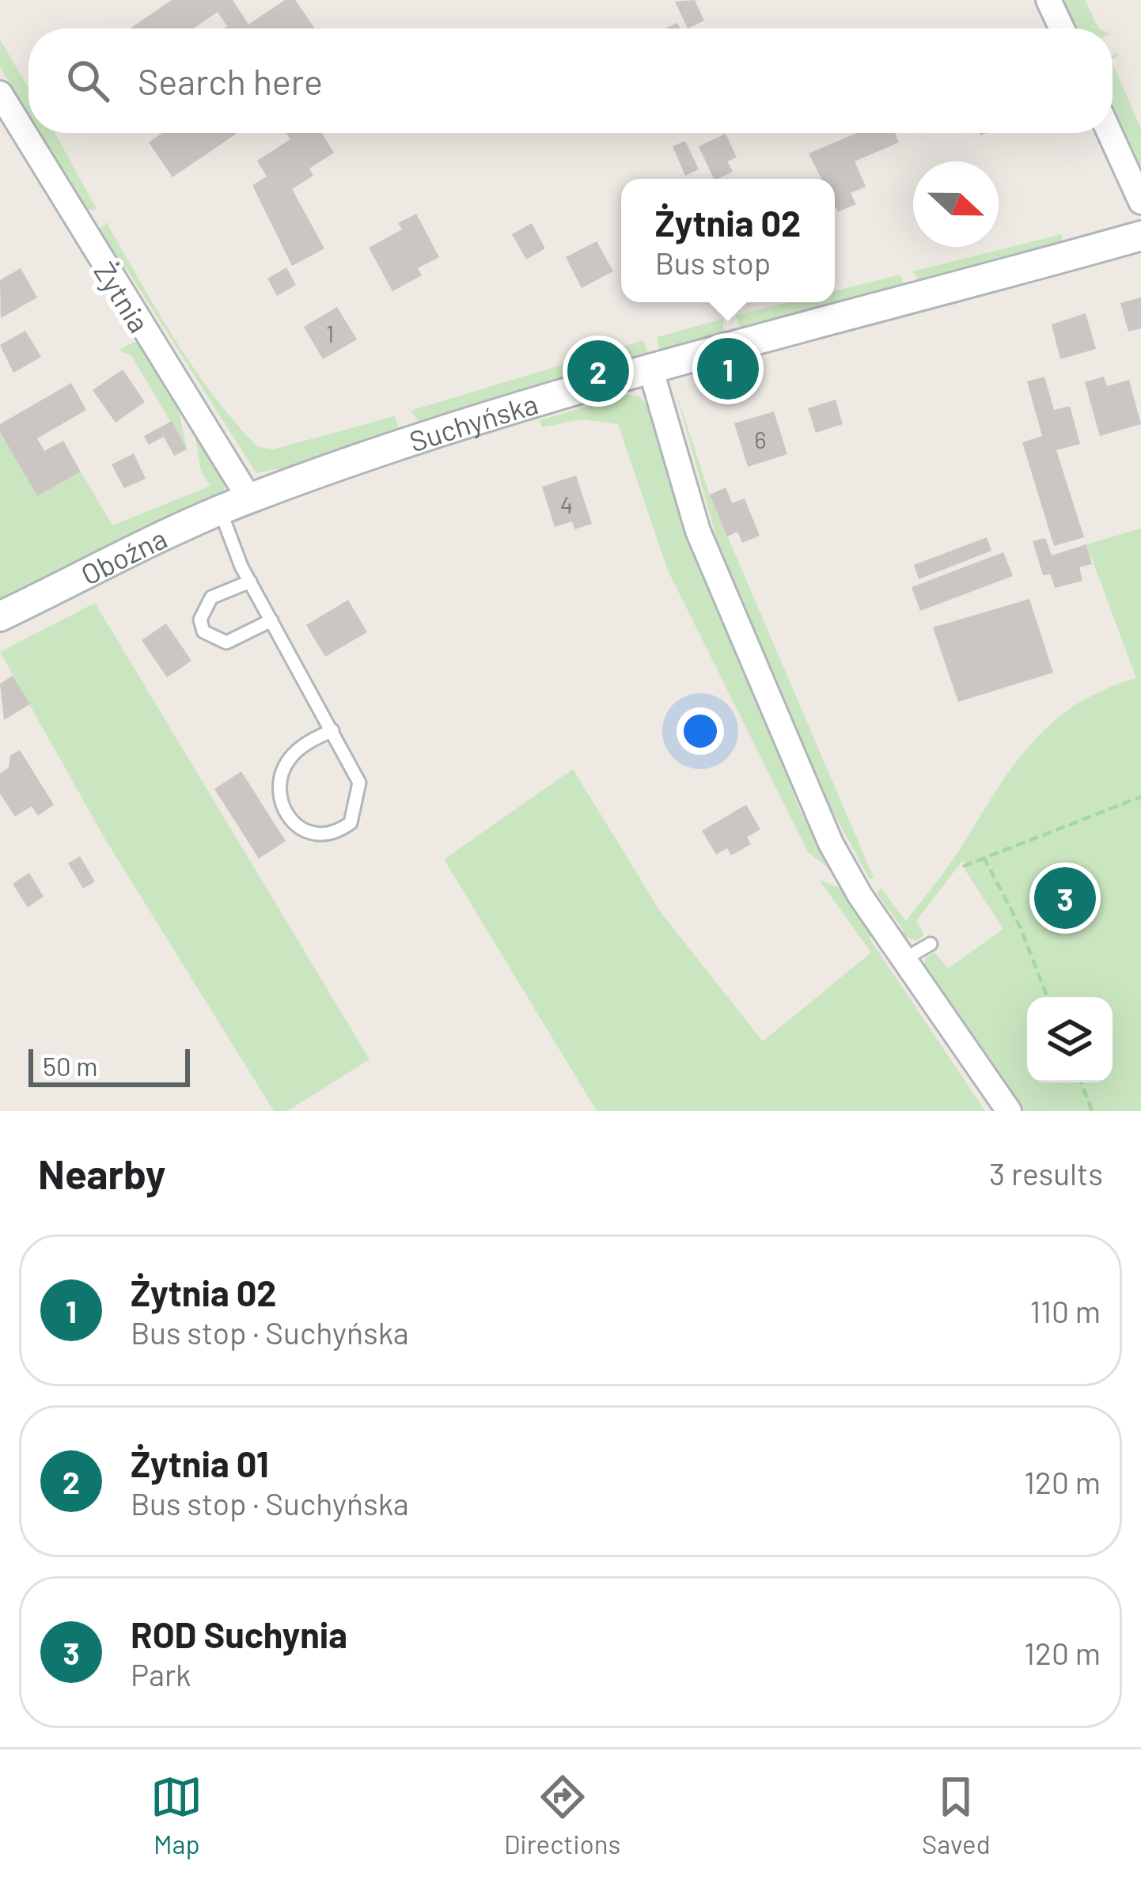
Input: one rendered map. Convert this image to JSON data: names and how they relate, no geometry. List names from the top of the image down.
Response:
{
  "streets": {
    "street": ["Żytnia", "Suchyńska", "Oboźna"]
  },
  "crossings": [
    ["Żytnia", "Suchyńska"],
    ["Żytnia", "Oboźna"],
    ["Suchyńska", "Oboźna"]
  ],
  "house_numbers": ["1", "6", "4"],
  "scale_bar": "50 m",
  "north": "right",
  "page": {
    "search": "Search here",
    "popup": ["Żytnia 02", "Bus stop"],
    "pins": ["1", "2", "3"],
    "scale": "50 m",
    "heading": ["Nearby", "3 results"],
    "list": [
      {
        "mark": "1",
        "name": "Żytnia 02",
        "note": "Bus stop · Suchyńska",
        "value": "110 m"
      },
      {
        "mark": "2",
        "name": "Żytnia 01",
        "note": "Bus stop · Suchyńska",
        "value": "120 m"
      },
      {
        "mark": "3",
        "name": "ROD Suchynia",
        "note": "Park",
        "value": "120 m"
      }
    ],
    "nav": ["Map", "Directions", "Saved"]
  }
}
